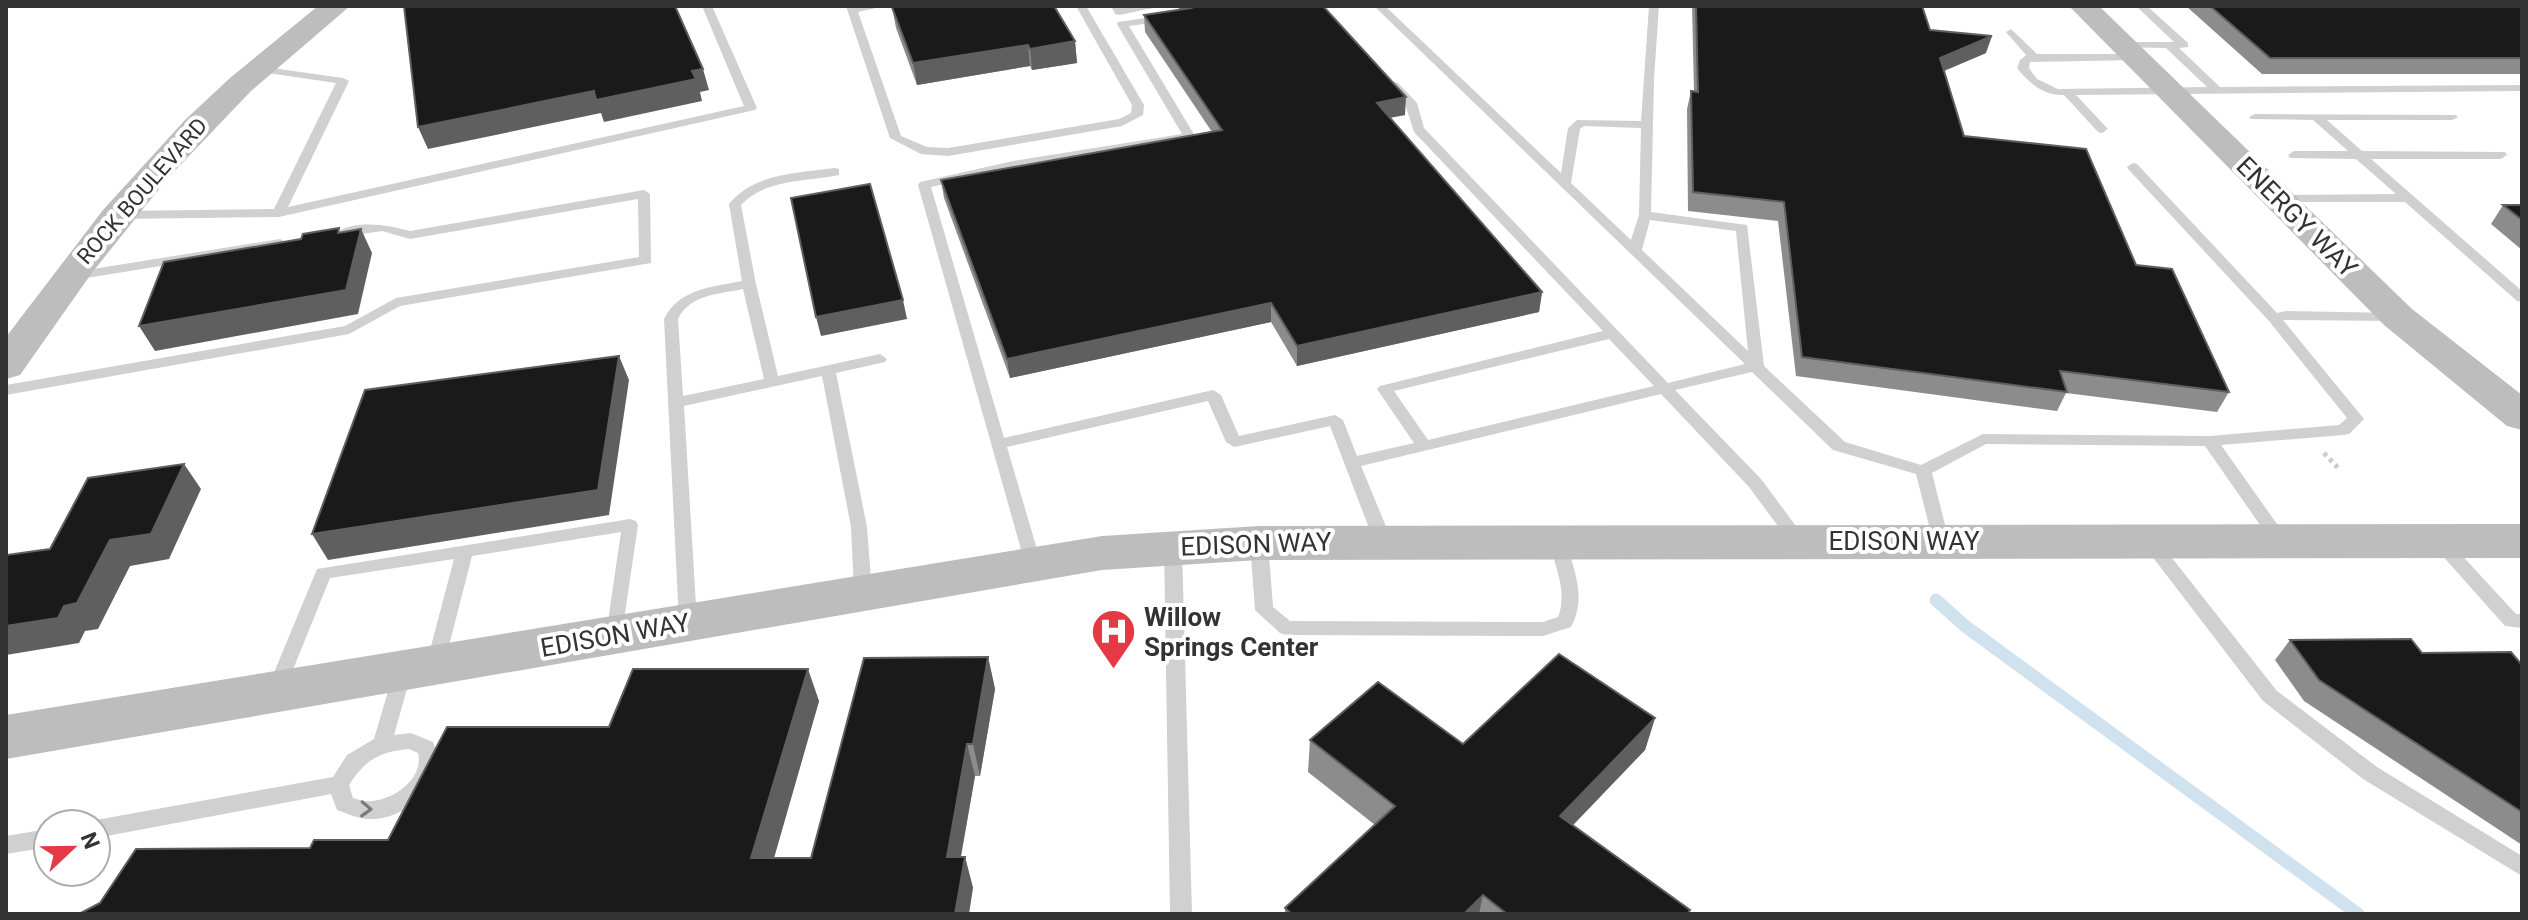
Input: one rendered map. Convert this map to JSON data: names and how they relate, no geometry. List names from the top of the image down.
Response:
{
  "streets": {
    "street": ["ROCK BOULEVARD", "ENERGY WAY", "EDISON WAY"]
  },
  "places": {
    "hospital": ["Willow Springs Center"]
  },
  "north": "right"
}
